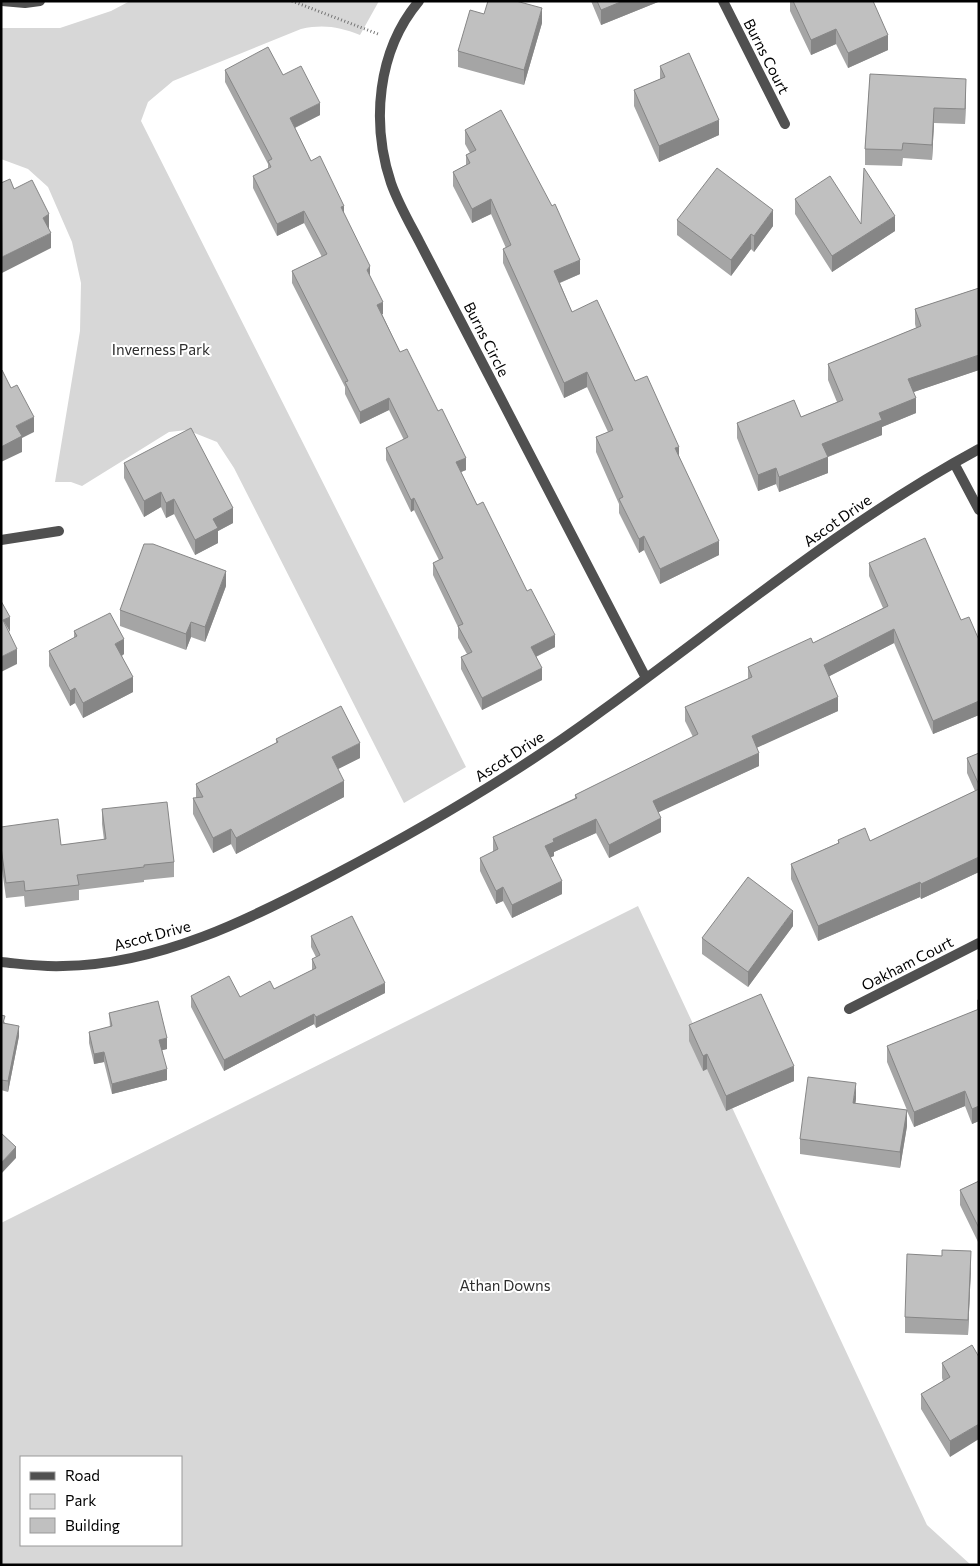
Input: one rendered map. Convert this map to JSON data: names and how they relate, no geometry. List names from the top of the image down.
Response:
{
  "streets": {
    "street": [
      "Burns Court",
      "Burns Circle",
      "Ascot Drive",
      "Oakham Court"
    ]
  },
  "crossings": [
    ["Burns Circle", "Ascot Drive"]
  ],
  "parks": ["Inverness Park", "Athan Downs"],
  "legend": ["Road", "Park", "Building"]
}
